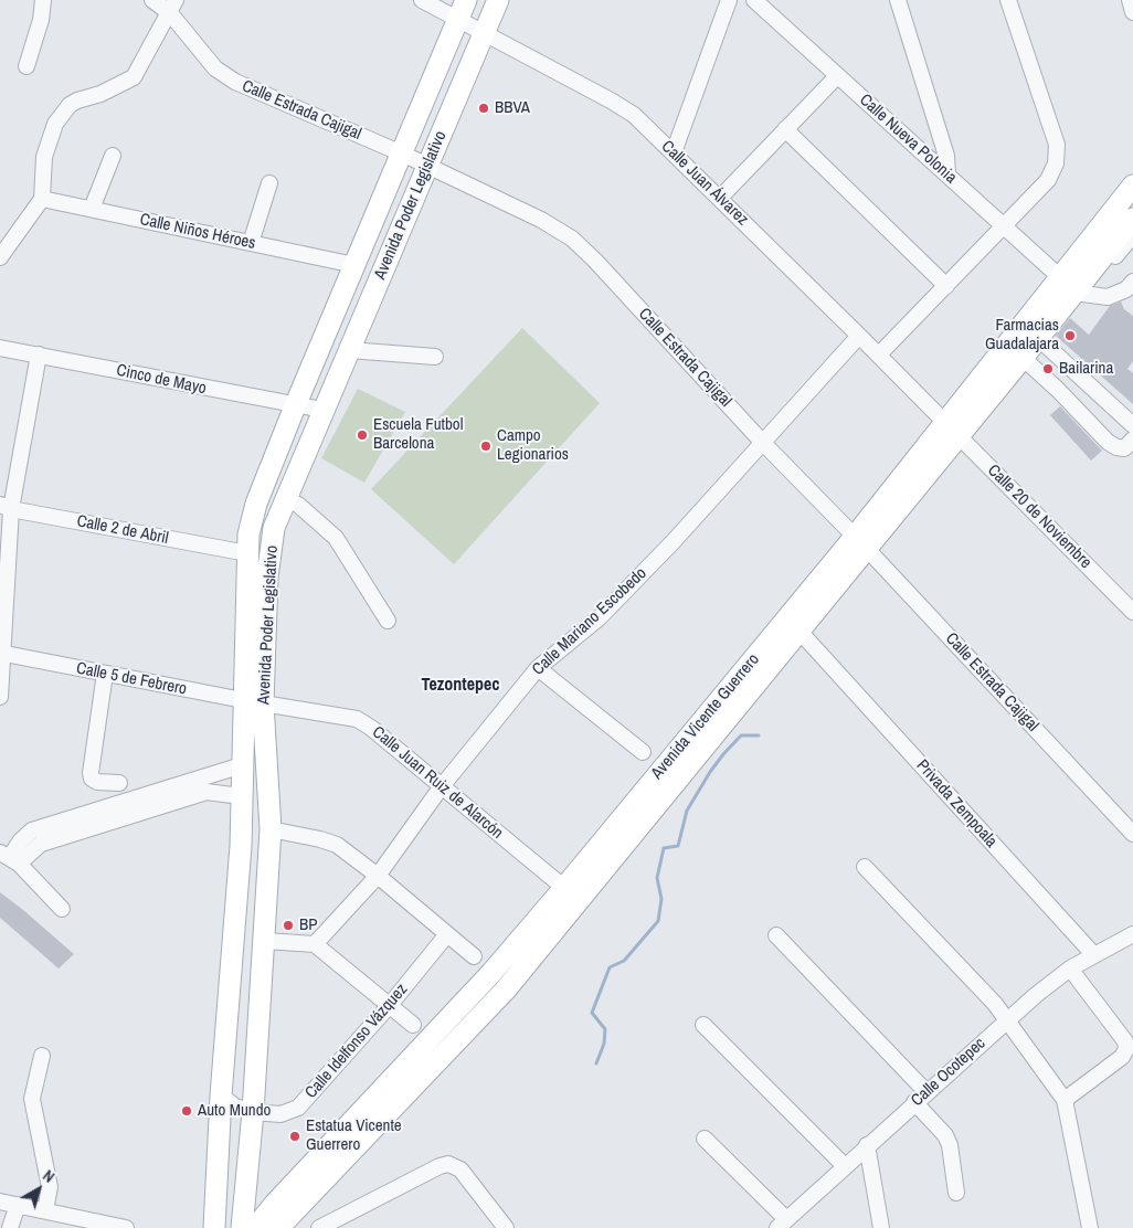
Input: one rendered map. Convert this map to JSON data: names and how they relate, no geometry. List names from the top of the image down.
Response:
{
  "streets": {
    "main road": ["Avenida Poder Legislativo", "Avenida Vicente Guerrero"],
    "street": [
      "Calle Estrada Cajigal",
      "Calle Nueva Polonia",
      "Calle Juan Álvarez",
      "Calle Niños Héroes",
      "Cinco de Mayo",
      "Calle 20 de Noviembre",
      "Calle 2 de Abril",
      "Calle Mariano Escobedo",
      "Calle 5 de Febrero",
      "Calle Juan Ruiz de Alarcón",
      "Privada Zempoala",
      "Calle Idelfonso Vázquez",
      "Calle Ocotepec"
    ]
  },
  "crossings": [
    ["Calle Estrada Cajigal", "Avenida Poder Legislativo"],
    ["Calle Estrada Cajigal", "Calle Mariano Escobedo"],
    ["Calle Estrada Cajigal", "Avenida Vicente Guerrero"],
    ["Calle Nueva Polonia", "Avenida Vicente Guerrero"],
    ["Calle Juan Álvarez", "Avenida Poder Legislativo"],
    ["Calle Juan Álvarez", "Calle 20 de Noviembre"],
    ["Calle Juan Álvarez", "Calle Mariano Escobedo"],
    ["Calle Juan Álvarez", "Avenida Vicente Guerrero"],
    ["Avenida Poder Legislativo", "Calle Niños Héroes"],
    ["Avenida Poder Legislativo", "Cinco de Mayo"],
    ["Avenida Poder Legislativo", "Calle 2 de Abril"],
    ["Avenida Poder Legislativo", "Calle 5 de Febrero"],
    ["Avenida Poder Legislativo", "Calle Juan Ruiz de Alarcón"],
    ["Avenida Poder Legislativo", "Calle Idelfonso Vázquez"],
    ["Calle 20 de Noviembre", "Avenida Vicente Guerrero"],
    ["Calle Mariano Escobedo", "Calle Juan Ruiz de Alarcón"],
    ["Calle 5 de Febrero", "Calle Juan Ruiz de Alarcón"],
    ["Avenida Vicente Guerrero", "Calle Juan Ruiz de Alarcón"],
    ["Avenida Vicente Guerrero", "Privada Zempoala"],
    ["Privada Zempoala", "Calle Ocotepec"]
  ],
  "districts": ["Tezontepec"],
  "places": [
    "BBVA",
    "Farmacias Guadalajara",
    "Bailarina",
    "Escuela Futbol Barcelona",
    "Campo Legionarios",
    "BP",
    "Auto Mundo",
    "Estatua Vicente Guerrero"
  ],
  "north": "top right"
}
